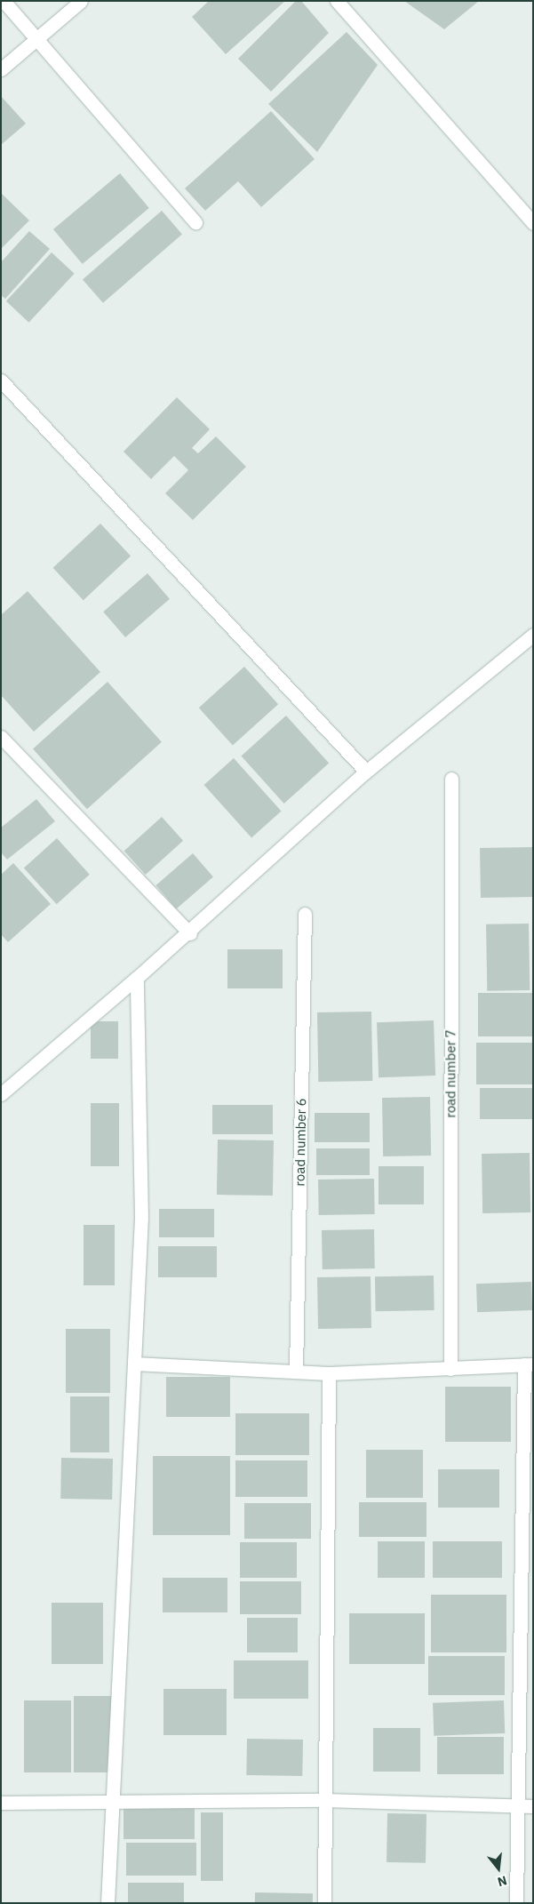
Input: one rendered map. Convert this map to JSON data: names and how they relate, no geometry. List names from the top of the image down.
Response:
{
  "streets": {
    "street": ["road number 7", "road number 6"]
  },
  "north": "bottom"
}
